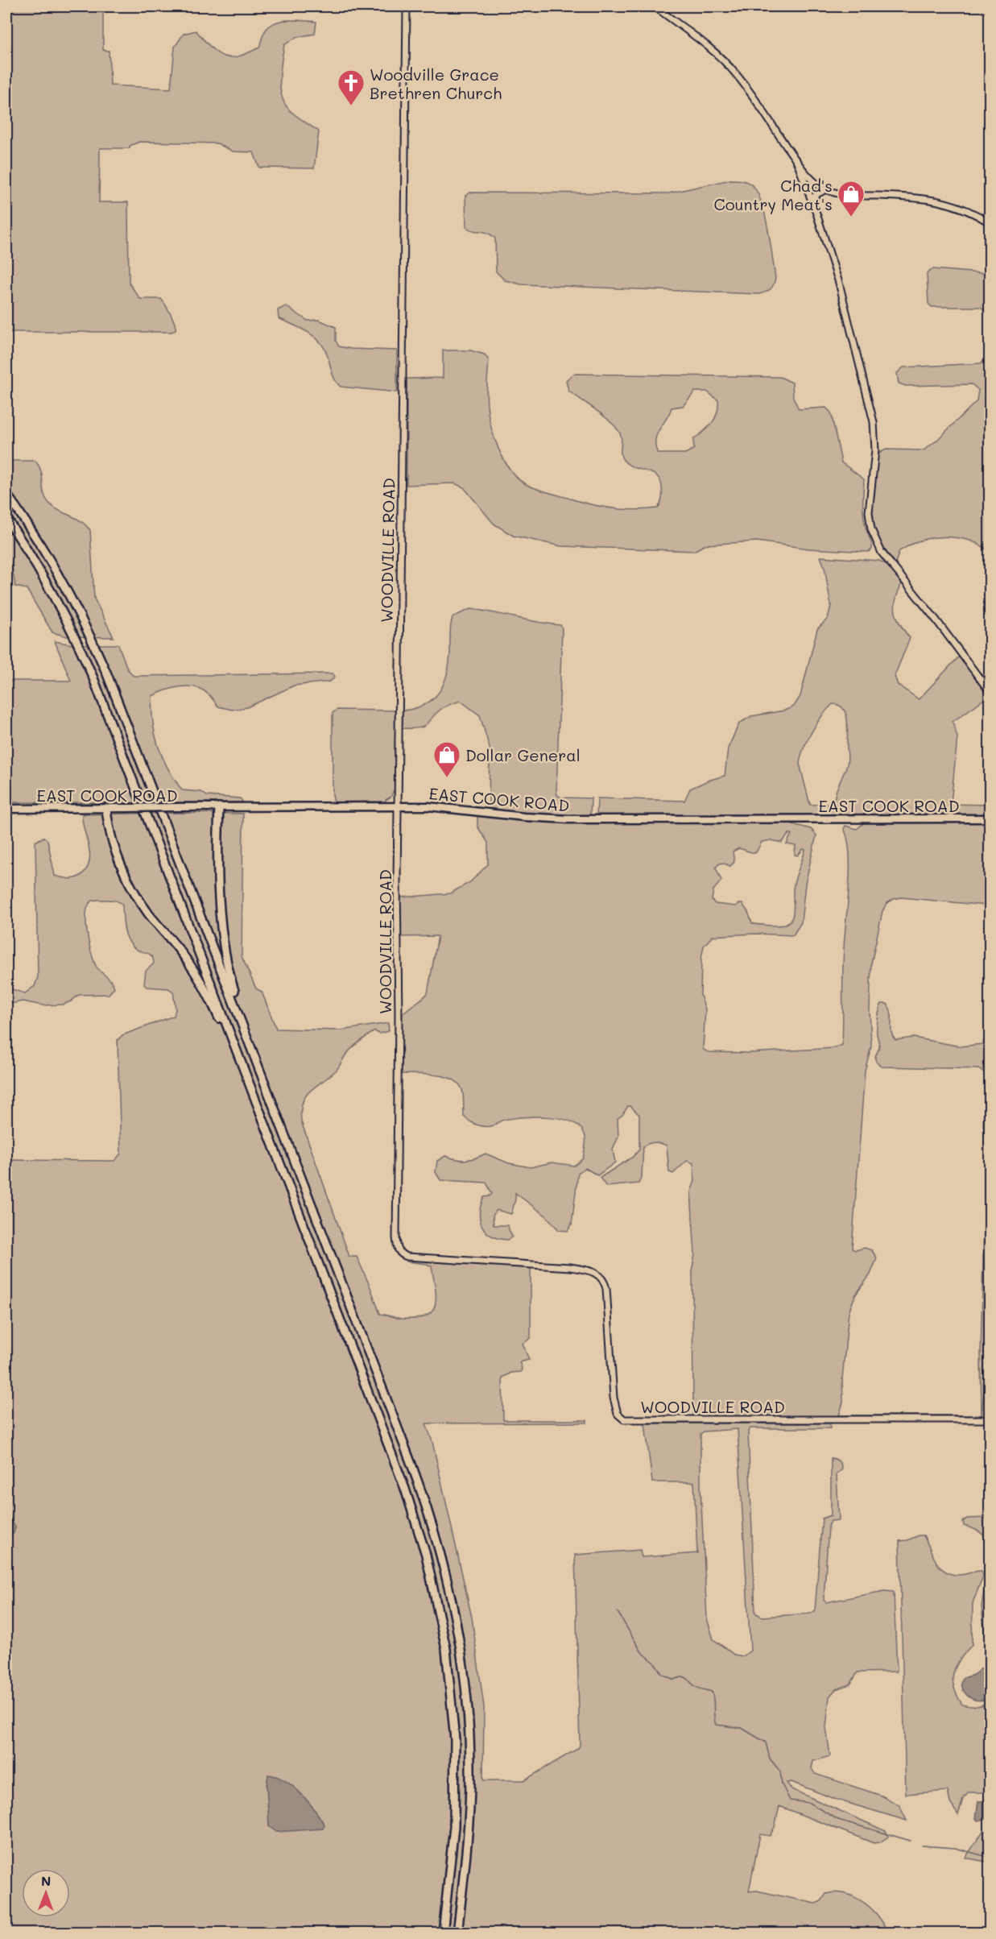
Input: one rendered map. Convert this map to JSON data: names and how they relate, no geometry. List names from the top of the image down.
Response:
{
  "streets": {
    "main road": ["EAST COOK ROAD"],
    "street": ["WOODVILLE ROAD"]
  },
  "crossings": [
    ["WOODVILLE ROAD", "EAST COOK ROAD"]
  ],
  "places": {
    "church": ["Woodville Grace Brethren Church"],
    "shop": ["Chad's Country Meat's", "Dollar General"]
  },
  "north": "top"
}
